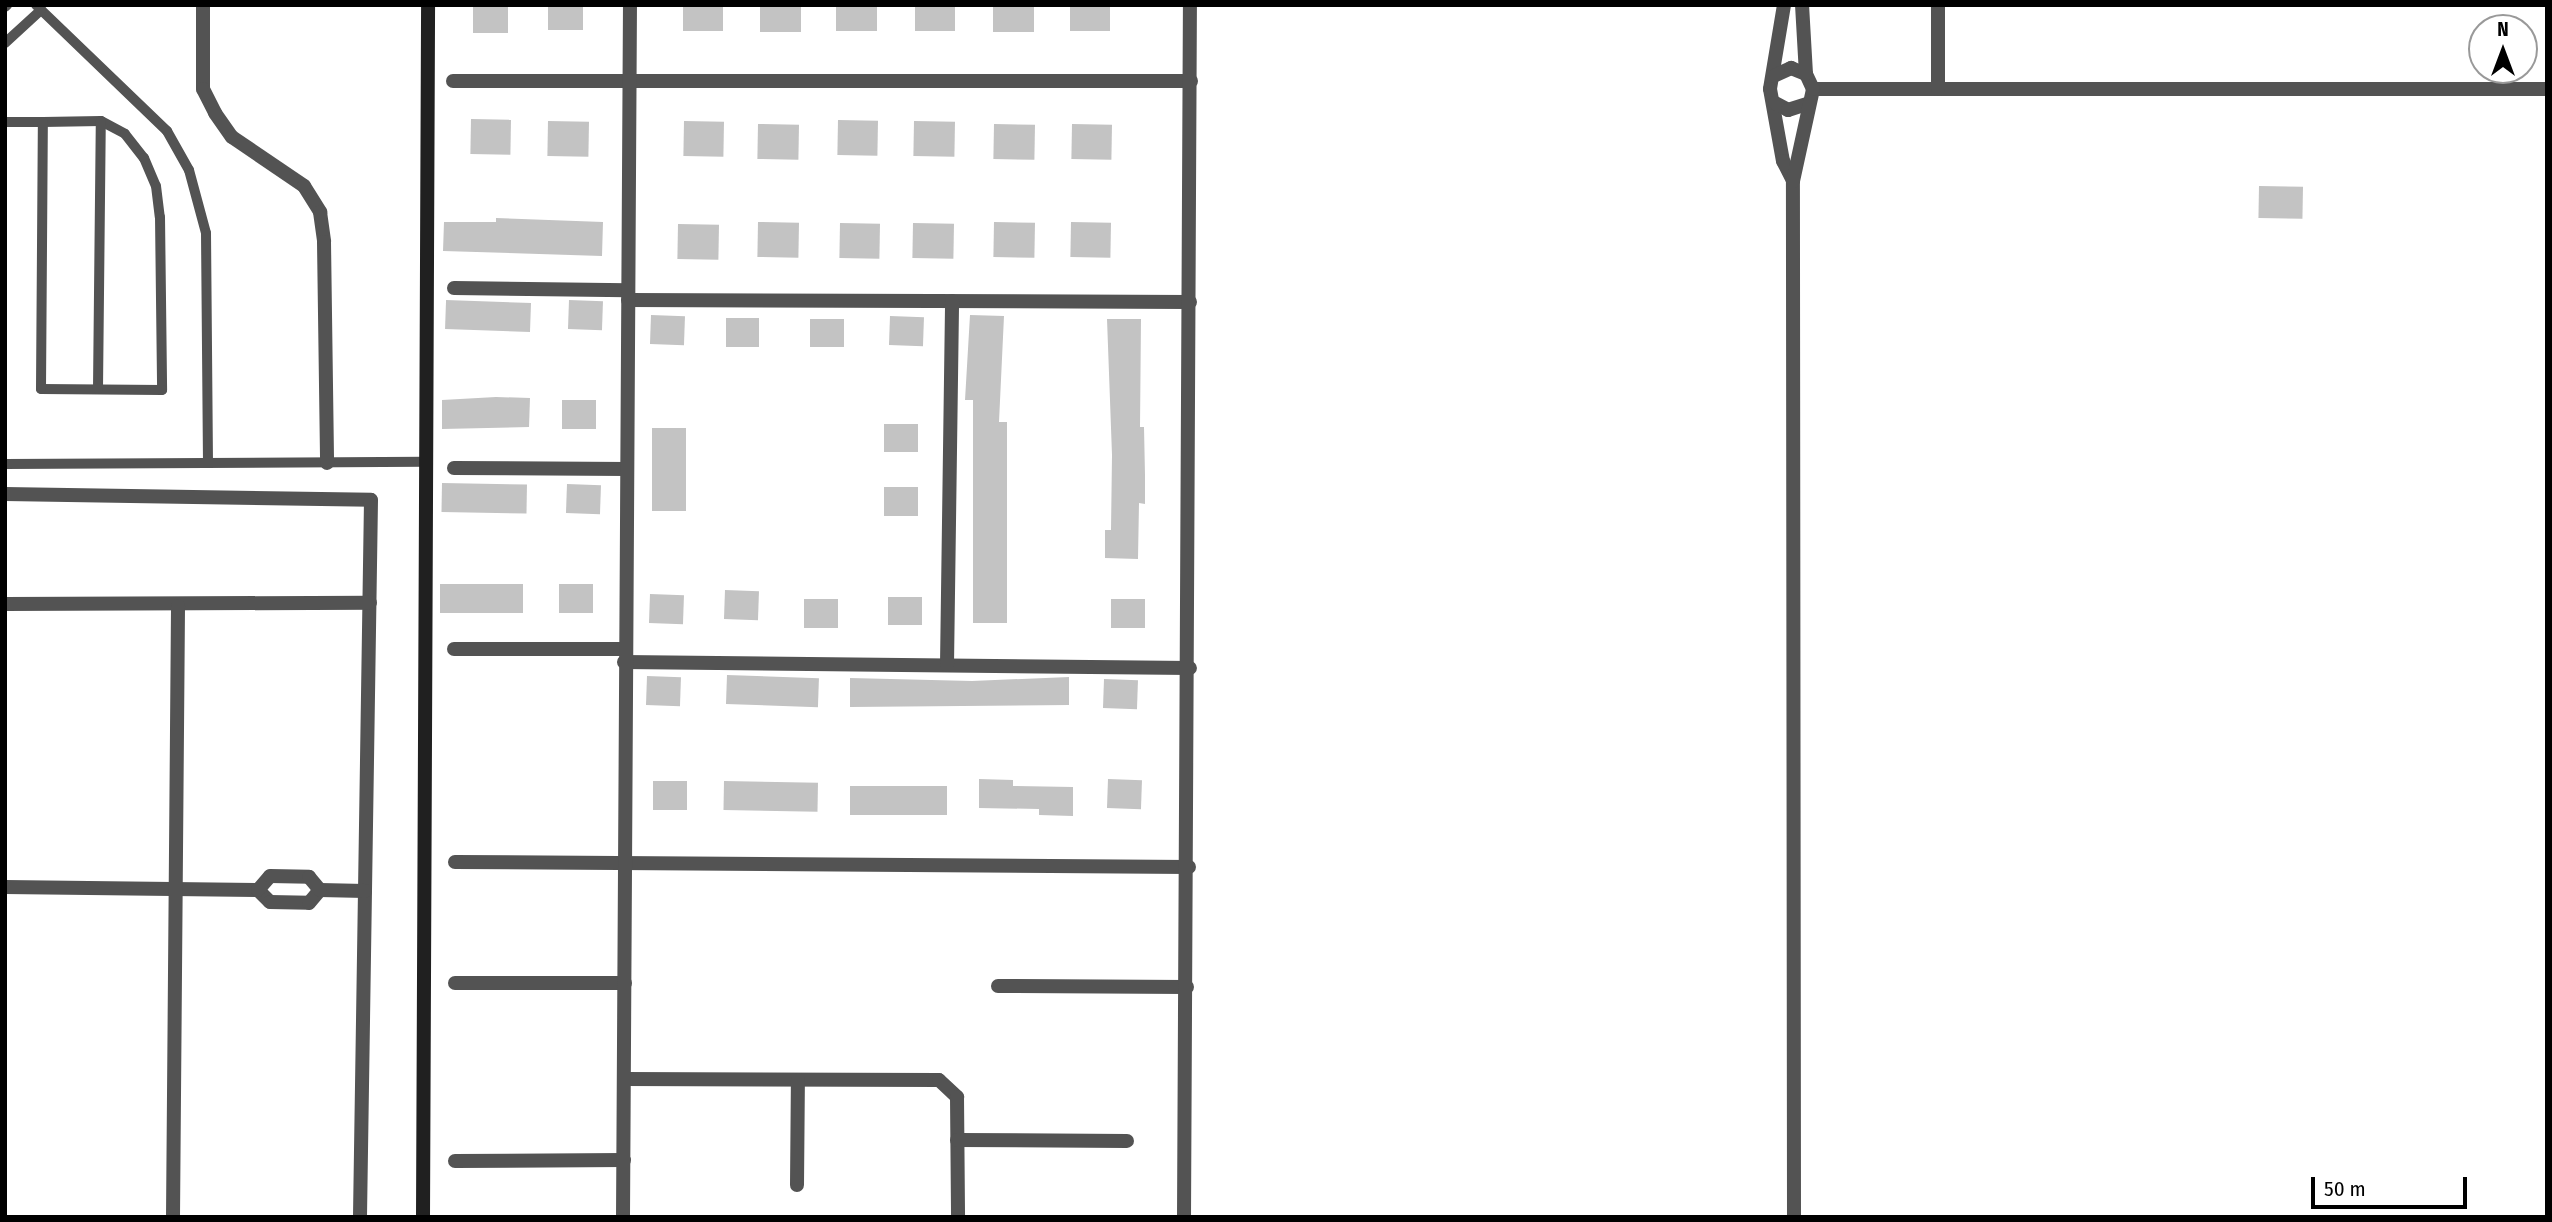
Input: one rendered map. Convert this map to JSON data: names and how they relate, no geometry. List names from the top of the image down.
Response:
{
  "scale_bar": "50 m",
  "north": "top"
}
